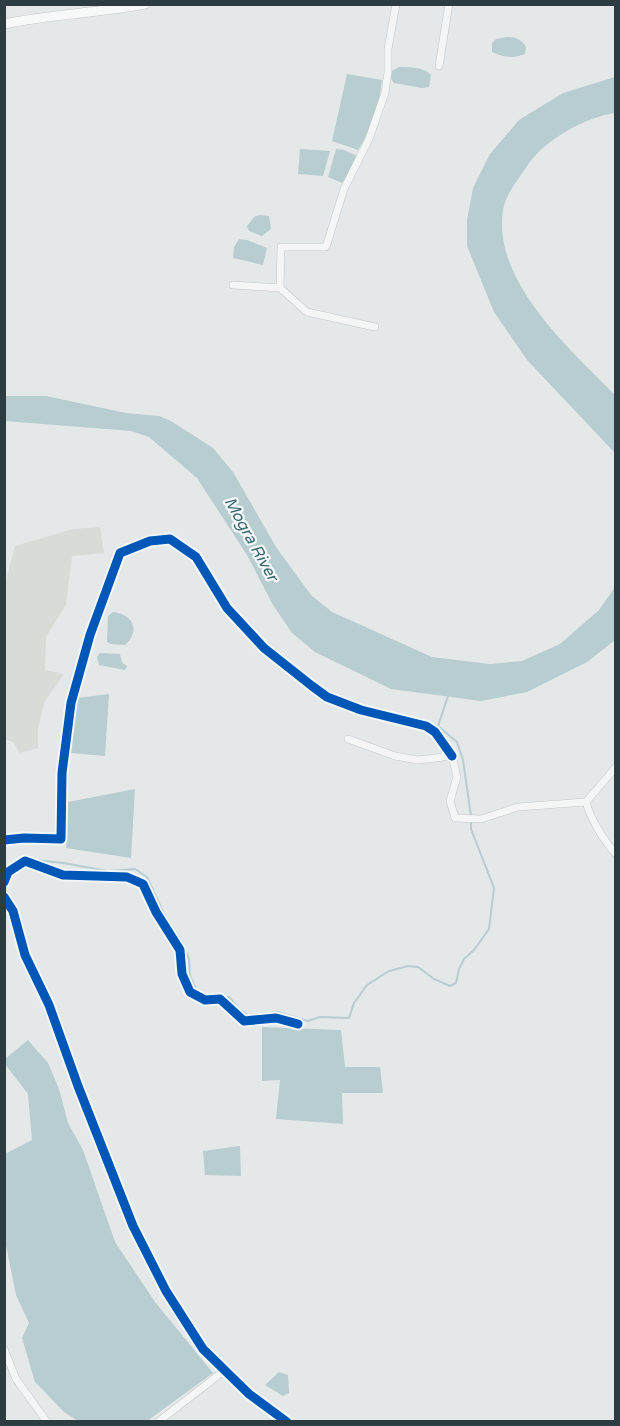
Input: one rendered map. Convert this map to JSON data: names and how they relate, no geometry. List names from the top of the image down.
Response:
{
  "water": ["Mogra River"]
}
